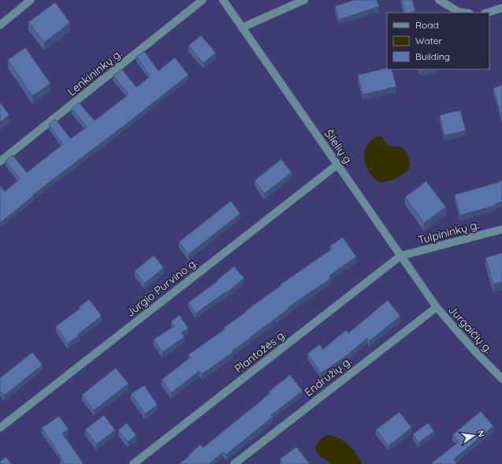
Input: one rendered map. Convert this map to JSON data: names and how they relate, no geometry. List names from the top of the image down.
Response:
{
  "streets": {
    "street": [
      "Lenkininkų g.",
      "Šilelių g.",
      "Tulpininkų g.",
      "Jurgio Purvino g.",
      "Jurgaičių g.",
      "Plantožės g.",
      "Endružių g."
    ]
  },
  "crossings": [
    ["Šilelių g.", "Tulpininkų g."],
    ["Šilelių g.", "Jurgio Purvino g."],
    ["Šilelių g.", "Jurgaičių g."],
    ["Šilelių g.", "Plantožės g."],
    ["Šilelių g.", "Endružių g."],
    ["Tulpininkų g.", "Plantožės g."],
    ["Jurgaičių g.", "Endružių g."]
  ],
  "legend": ["Road", "Water", "Building"],
  "north": "right"
}
